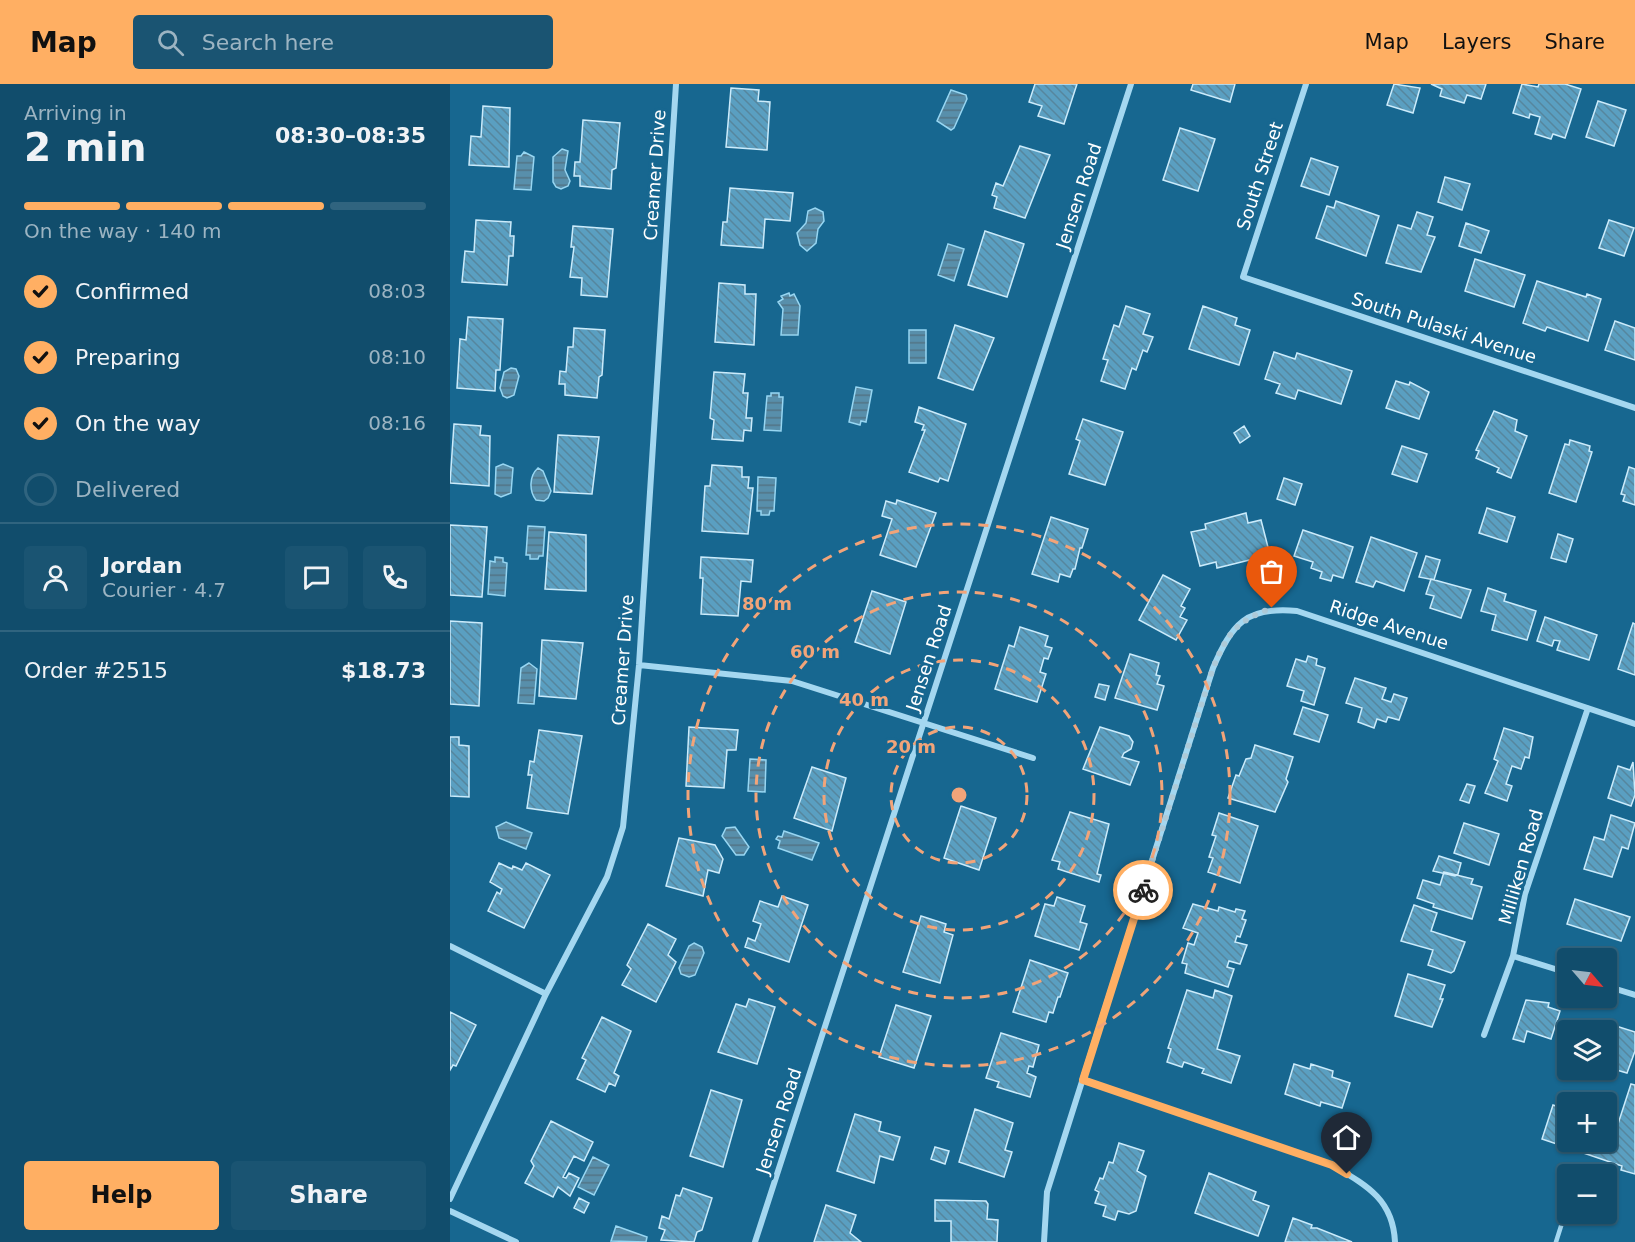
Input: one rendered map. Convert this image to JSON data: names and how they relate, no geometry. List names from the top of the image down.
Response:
{
  "streets": {
    "street": [
      "Creamer Drive",
      "South Street",
      "Jensen Road",
      "South Pulaski Avenue",
      "Ridge Avenue",
      "Milliken Road"
    ]
  },
  "crossings": [
    ["South Street", "South Pulaski Avenue"],
    ["Ridge Avenue", "Milliken Road"]
  ],
  "north": "bottom right",
  "page": {
    "header": "Map",
    "search": "Search here",
    "nav": ["Map", "Layers", "Share"],
    "heading": ["2 min", "Arriving in", "08:30–08:35"],
    "panel": [
      "Jordan",
      "Courier · 4.7",
      "Order #2515",
      "$18.73"
    ],
    "bar": "On the way · 140 m",
    "list": [
      ["Confirmed", "08:03"],
      ["Preparing", "08:10"],
      ["On the way", "08:16"],
      "Delivered"
    ],
    "map_buttons": ["+", "−"],
    "buttons": ["Help", "Share"]
  },
  "rings": [
    "80 m",
    "60 m",
    "40 m",
    "20 m"
  ]
}
